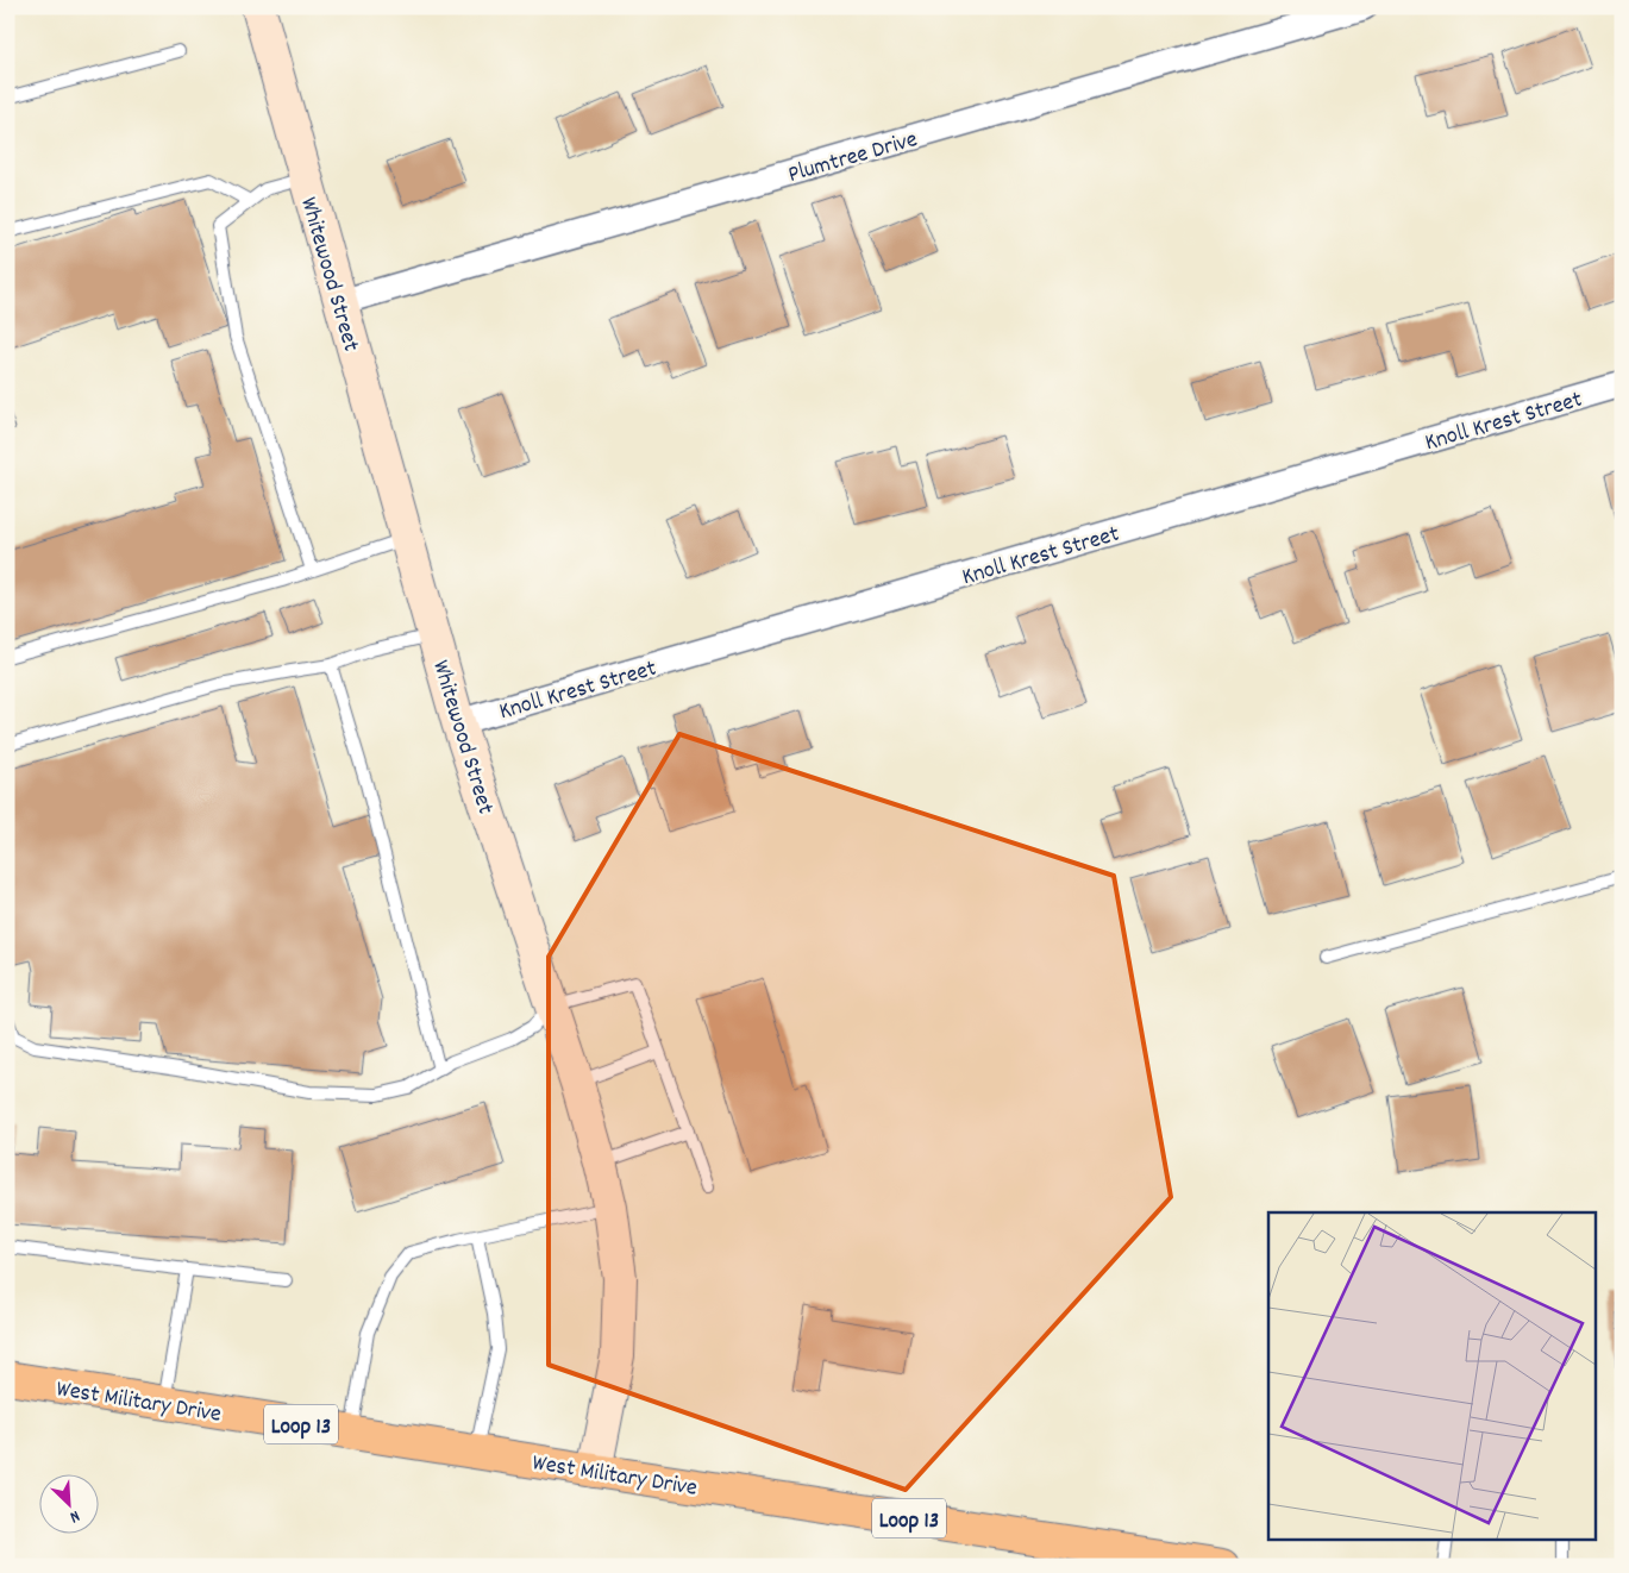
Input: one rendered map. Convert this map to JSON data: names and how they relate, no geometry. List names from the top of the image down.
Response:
{
  "streets": {
    "main road": ["West Military Drive", "Loop 13"],
    "street": ["Plumtree Drive", "Whitewood Street", "Knoll Krest Street"]
  },
  "crossings": [
    ["Plumtree Drive", "Whitewood Street"],
    ["Whitewood Street", "Knoll Krest Street"],
    ["Whitewood Street", "West Military Drive"]
  ],
  "north": "bottom right"
}
